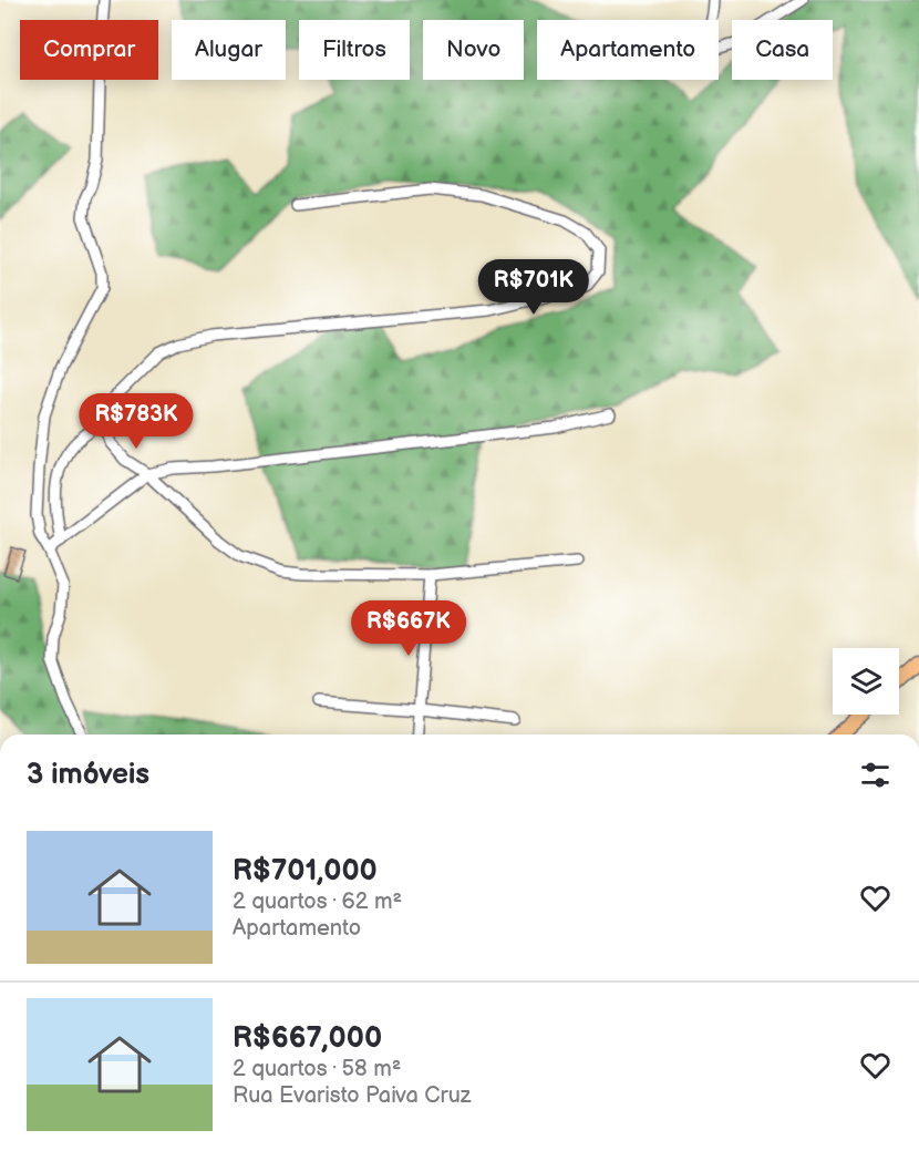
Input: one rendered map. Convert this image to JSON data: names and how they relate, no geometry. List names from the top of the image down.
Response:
{
  "page": {
    "chip": [
      "Comprar",
      "Alugar",
      "Filtros",
      "Novo",
      "Apartamento",
      "Casa"
    ],
    "price": ["R$701K", "R$783K", "R$667K"],
    "heading": "3 imóveis",
    "list": [
      {
        "name": "R$701,000",
        "note": "2 quartos · 62 m² · Apartamento"
      },
      {
        "name": "R$667,000",
        "note": "2 quartos · 58 m² · Rua Evaristo Paiva Cruz"
      }
    ]
  }
}
